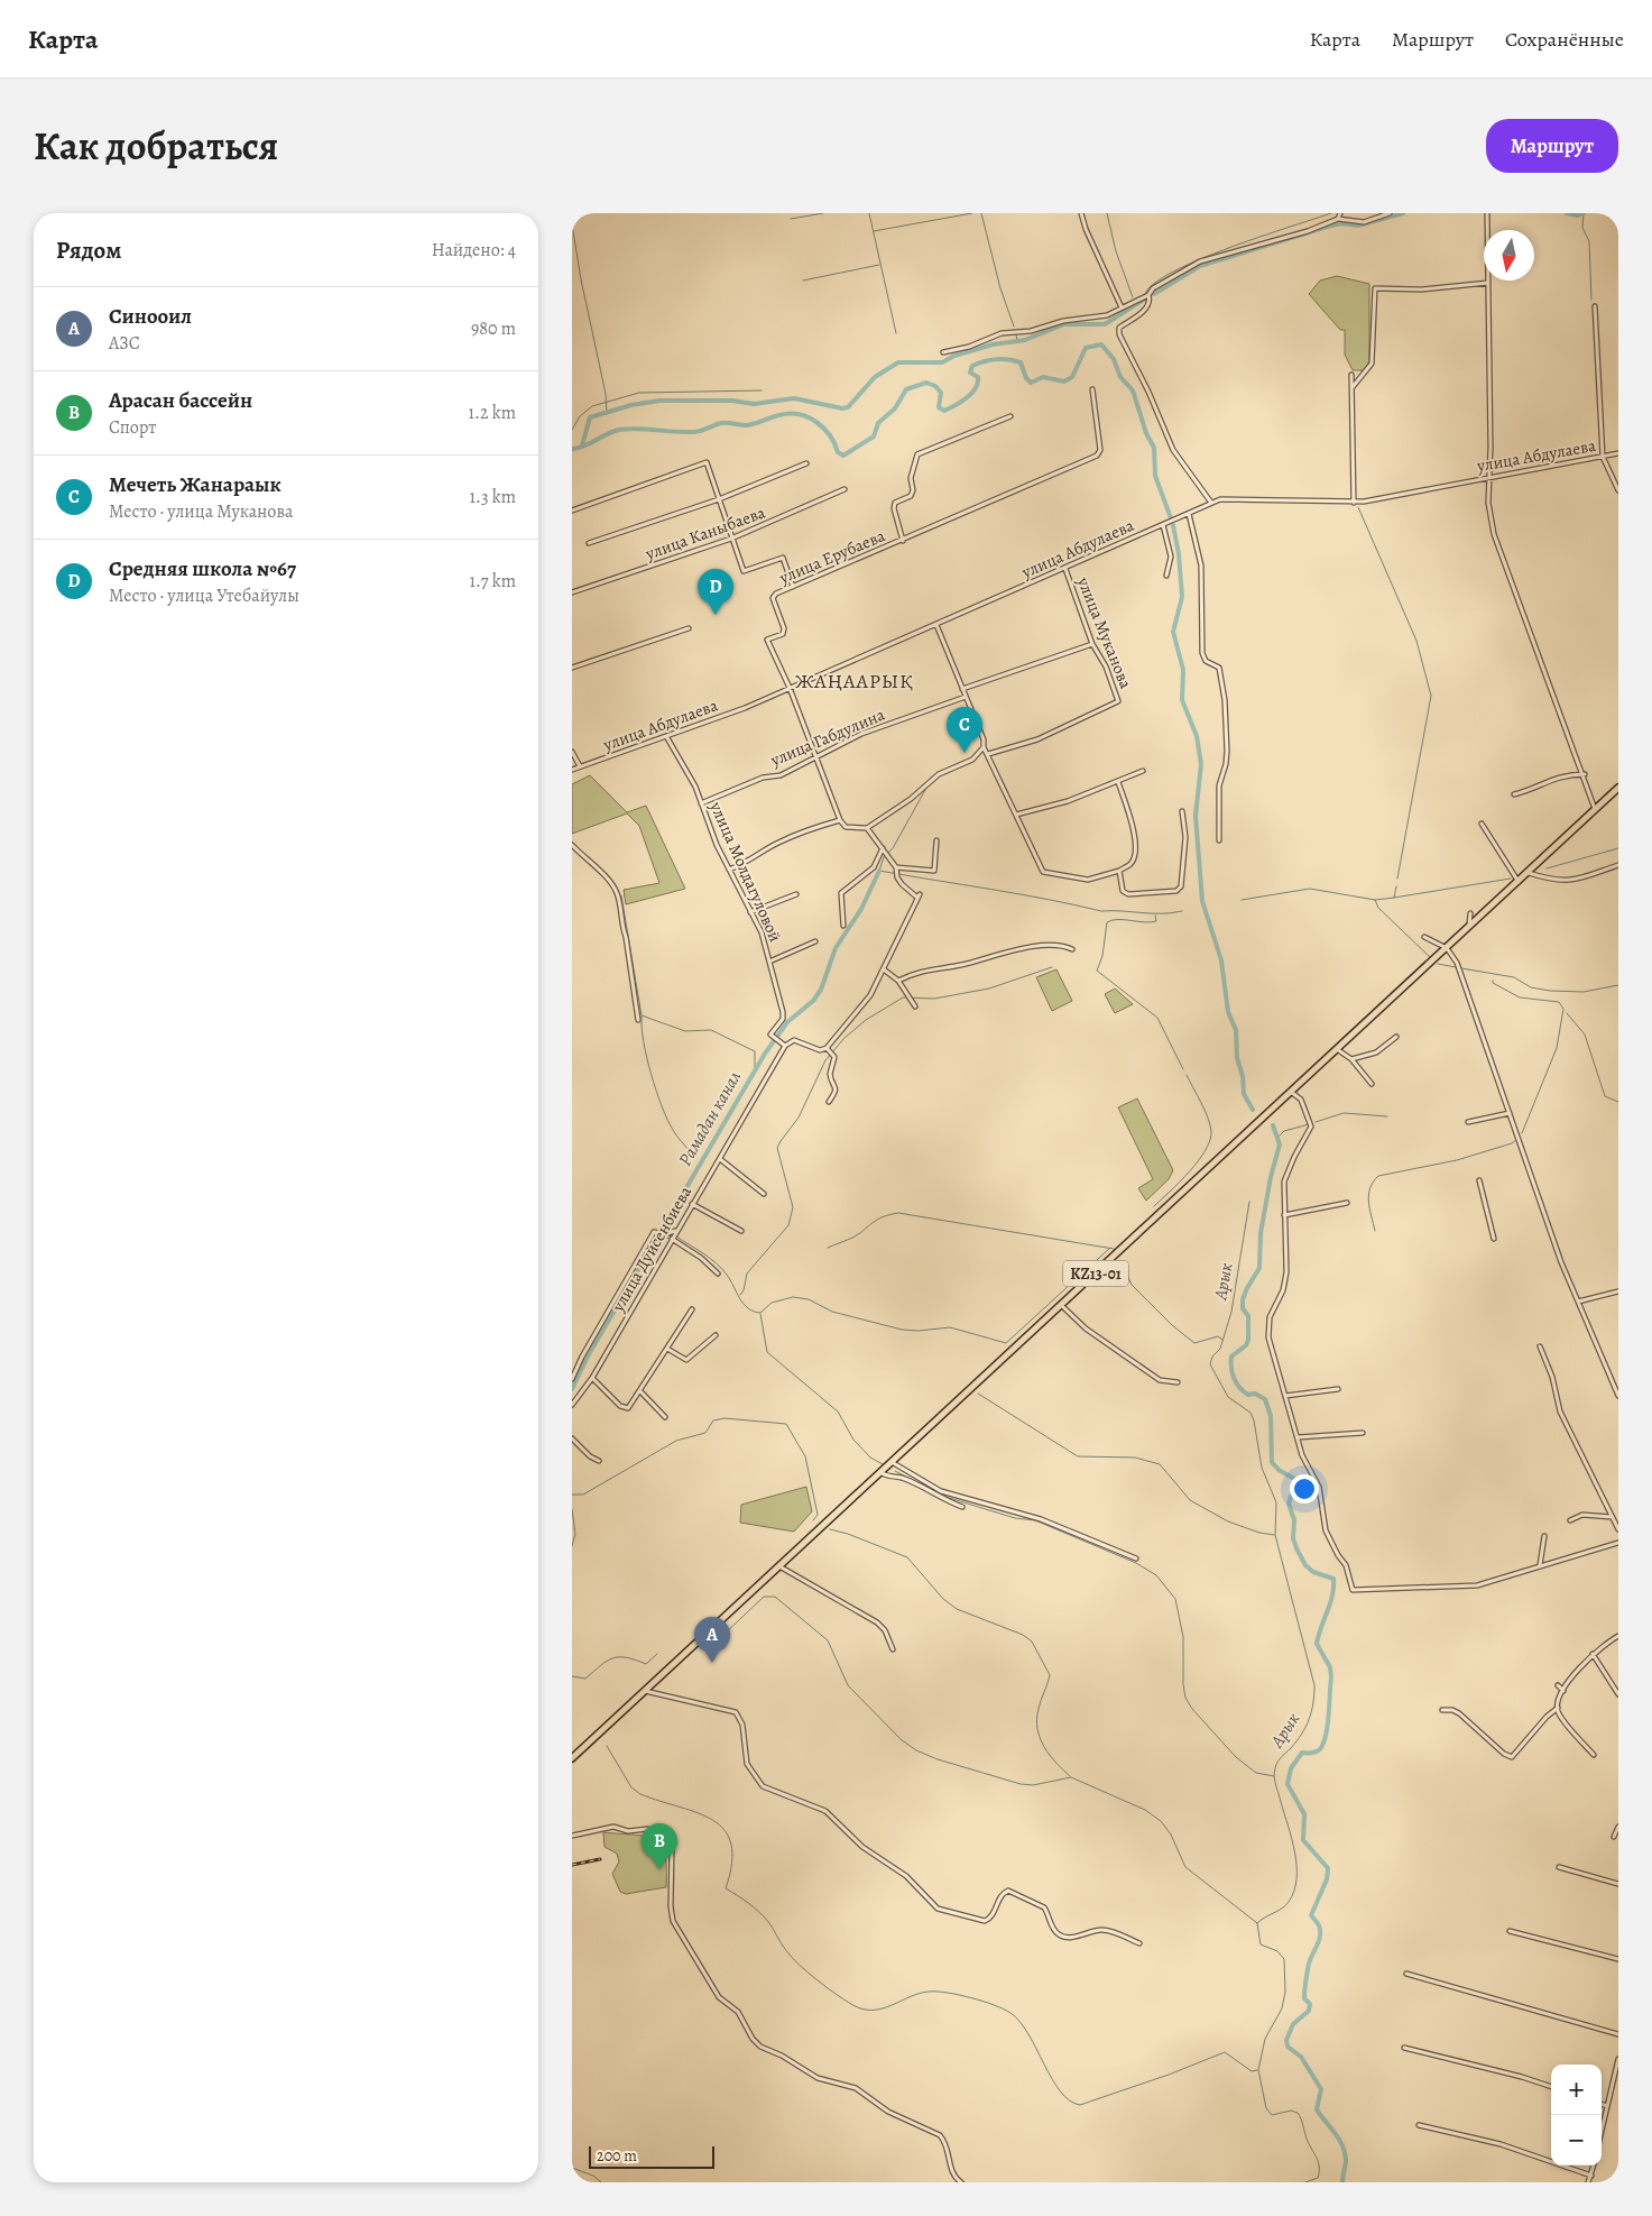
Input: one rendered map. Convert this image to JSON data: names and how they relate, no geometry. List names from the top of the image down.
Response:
{
  "streets": {
    "highway": ["KZ13-01"],
    "street": [
      "улица Абдулаева",
      "улица Каныбаева",
      "улица Ерубаева",
      "улица Муканова",
      "улица Габдулина",
      "улица Молдагуловой",
      "улица Дуйсенбиева"
    ]
  },
  "crossings": [
    ["улица Абдулаева", "улица Ерубаева"],
    ["улица Абдулаева", "улица Муканова"],
    ["улица Абдулаева", "улица Молдагуловой"],
    ["улица Ерубаева", "улица Габдулина"],
    ["улица Габдулина", "улица Молдагуловой"],
    ["улица Молдагуловой", "улица Дуйсенбиева"]
  ],
  "districts": ["ЖАҢААРЫҚ"],
  "water": ["Рамадан канал", "Арык"],
  "scale_bar": "200 m",
  "north": "bottom",
  "page": {
    "header": "Карта",
    "nav": ["Карта", "Маршрут", "Сохранённые"],
    "title": "Как добраться",
    "buttons": "Маршрут",
    "heading": ["Рядом", "Найдено: 4"],
    "list": [
      {
        "mark": "A",
        "name": "Синооил",
        "note": "АЗС",
        "value": "980 m"
      },
      {
        "mark": "B",
        "name": "Арасан бассейн",
        "note": "Спорт",
        "value": "1.2 km"
      },
      {
        "mark": "C",
        "name": "Мечеть Жанараык",
        "note": "Место · улица Муканова",
        "value": "1.3 km"
      },
      {
        "mark": "D",
        "name": "Средняя школа №67",
        "note": "Место · улица Утебайулы",
        "value": "1.7 km"
      }
    ],
    "pins": [
      "D",
      "C",
      "A",
      "B"
    ],
    "map_buttons": ["+", "−"],
    "scale": "200 m"
  }
}
